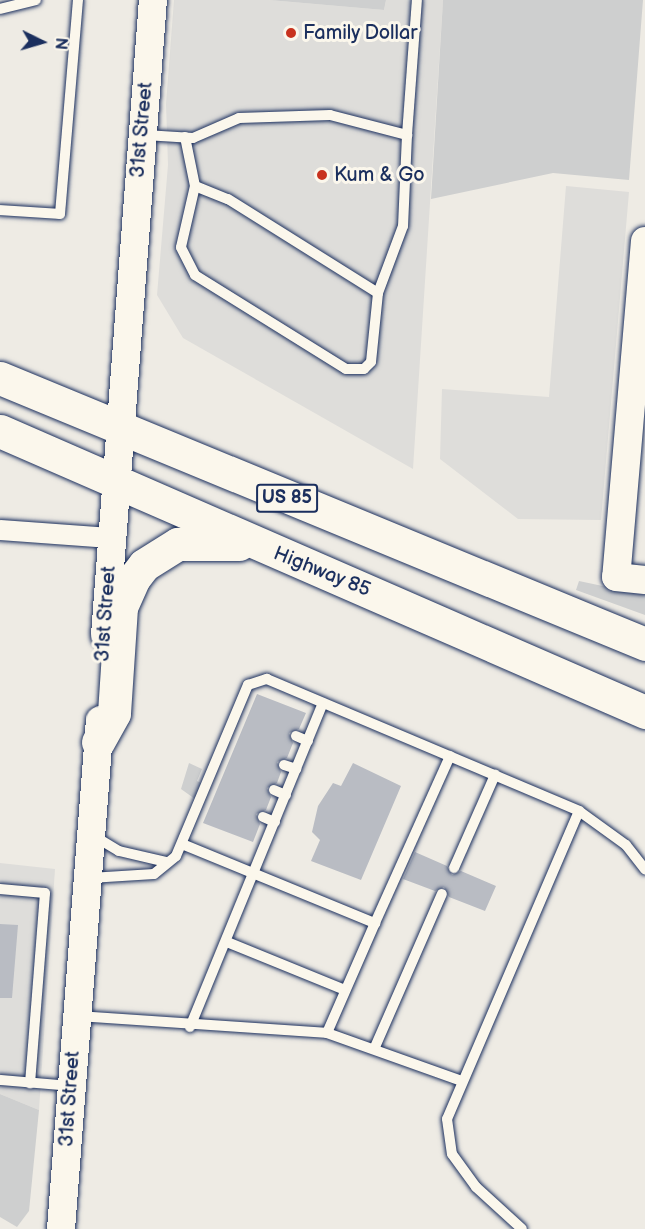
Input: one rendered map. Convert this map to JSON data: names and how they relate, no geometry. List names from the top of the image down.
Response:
{
  "streets": {
    "highway": ["US 85", "Highway 85"],
    "street": ["31st Street"]
  },
  "crossings": [
    ["31st Street", "US 85"],
    ["31st Street", "Highway 85"]
  ],
  "places": ["Family Dollar", "Kum & Go"],
  "north": "right"
}
